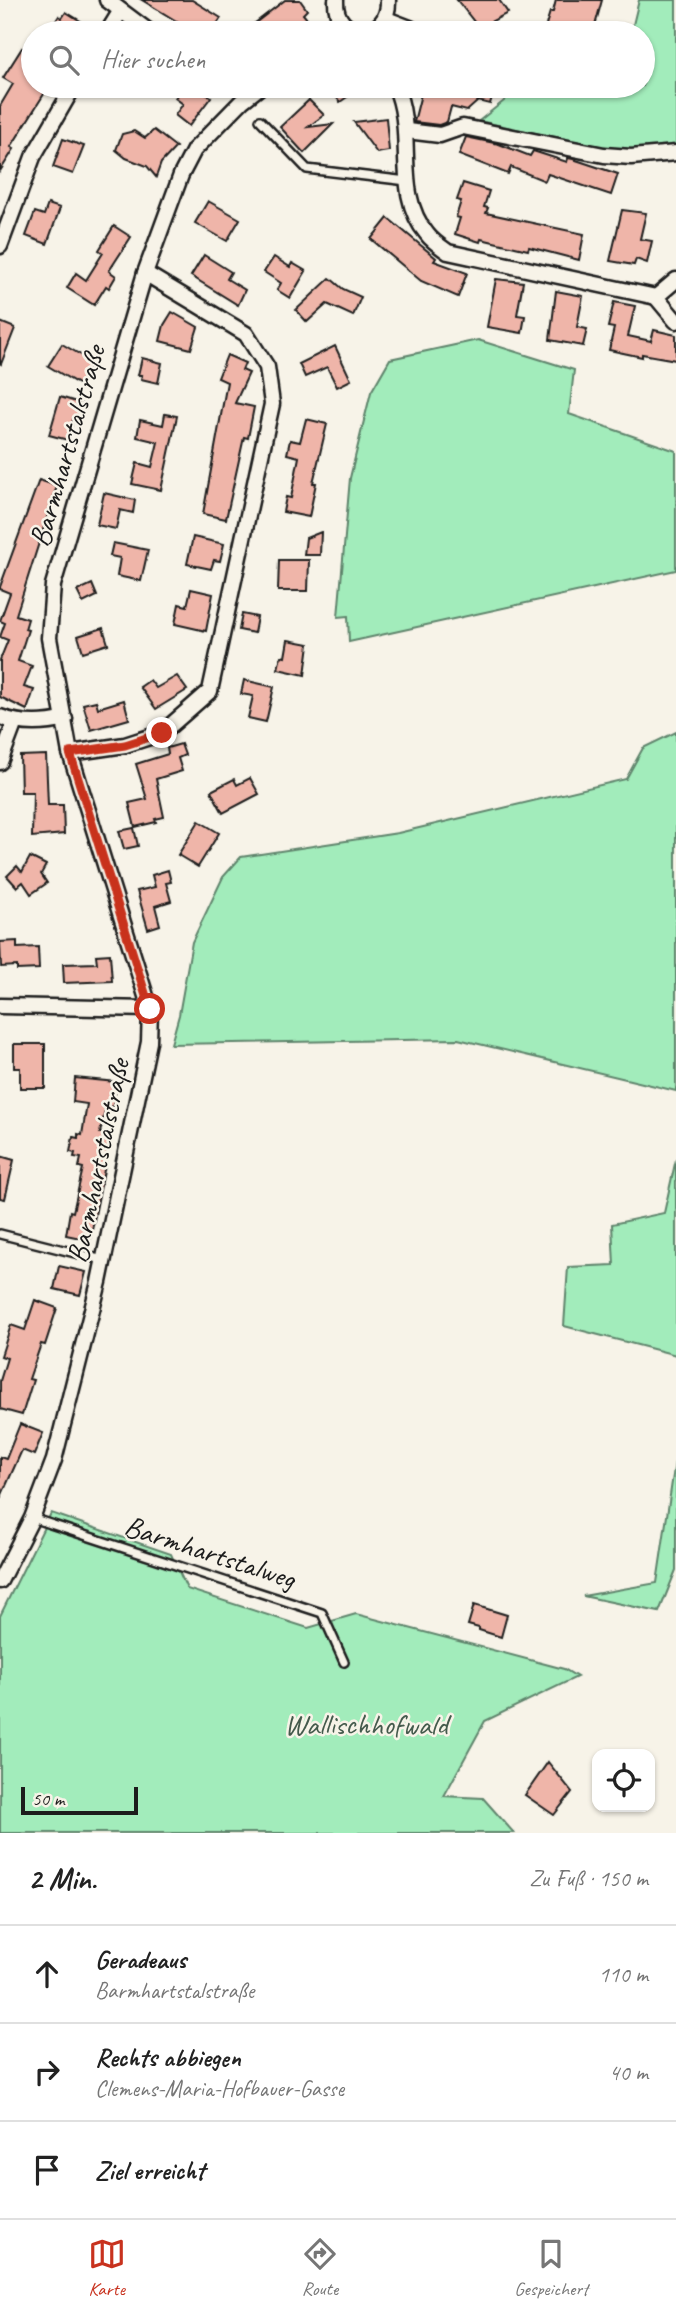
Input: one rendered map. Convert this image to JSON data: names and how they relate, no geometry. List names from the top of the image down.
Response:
{
  "streets": {
    "street": ["Barmhartstalstraße"],
    "lane": ["Barmhartstalweg"]
  },
  "crossings": [
    ["Barmhartstalstraße", "Barmhartstalweg"]
  ],
  "parks": ["Wallischhofwald"],
  "scale_bar": "50 m",
  "page": {
    "search": "Hier suchen",
    "scale": "50 m",
    "heading": ["2 Min.", "Zu Fuß · 150 m"],
    "list": [
      ["Geradeaus", "Barmhartstalstraße", "110 m"],
      ["Rechts abbiegen", "Clemens-Maria-Hofbauer-Gasse", "40 m"],
      "Ziel erreicht"
    ],
    "nav": ["Karte", "Route", "Gespeichert"]
  }
}
